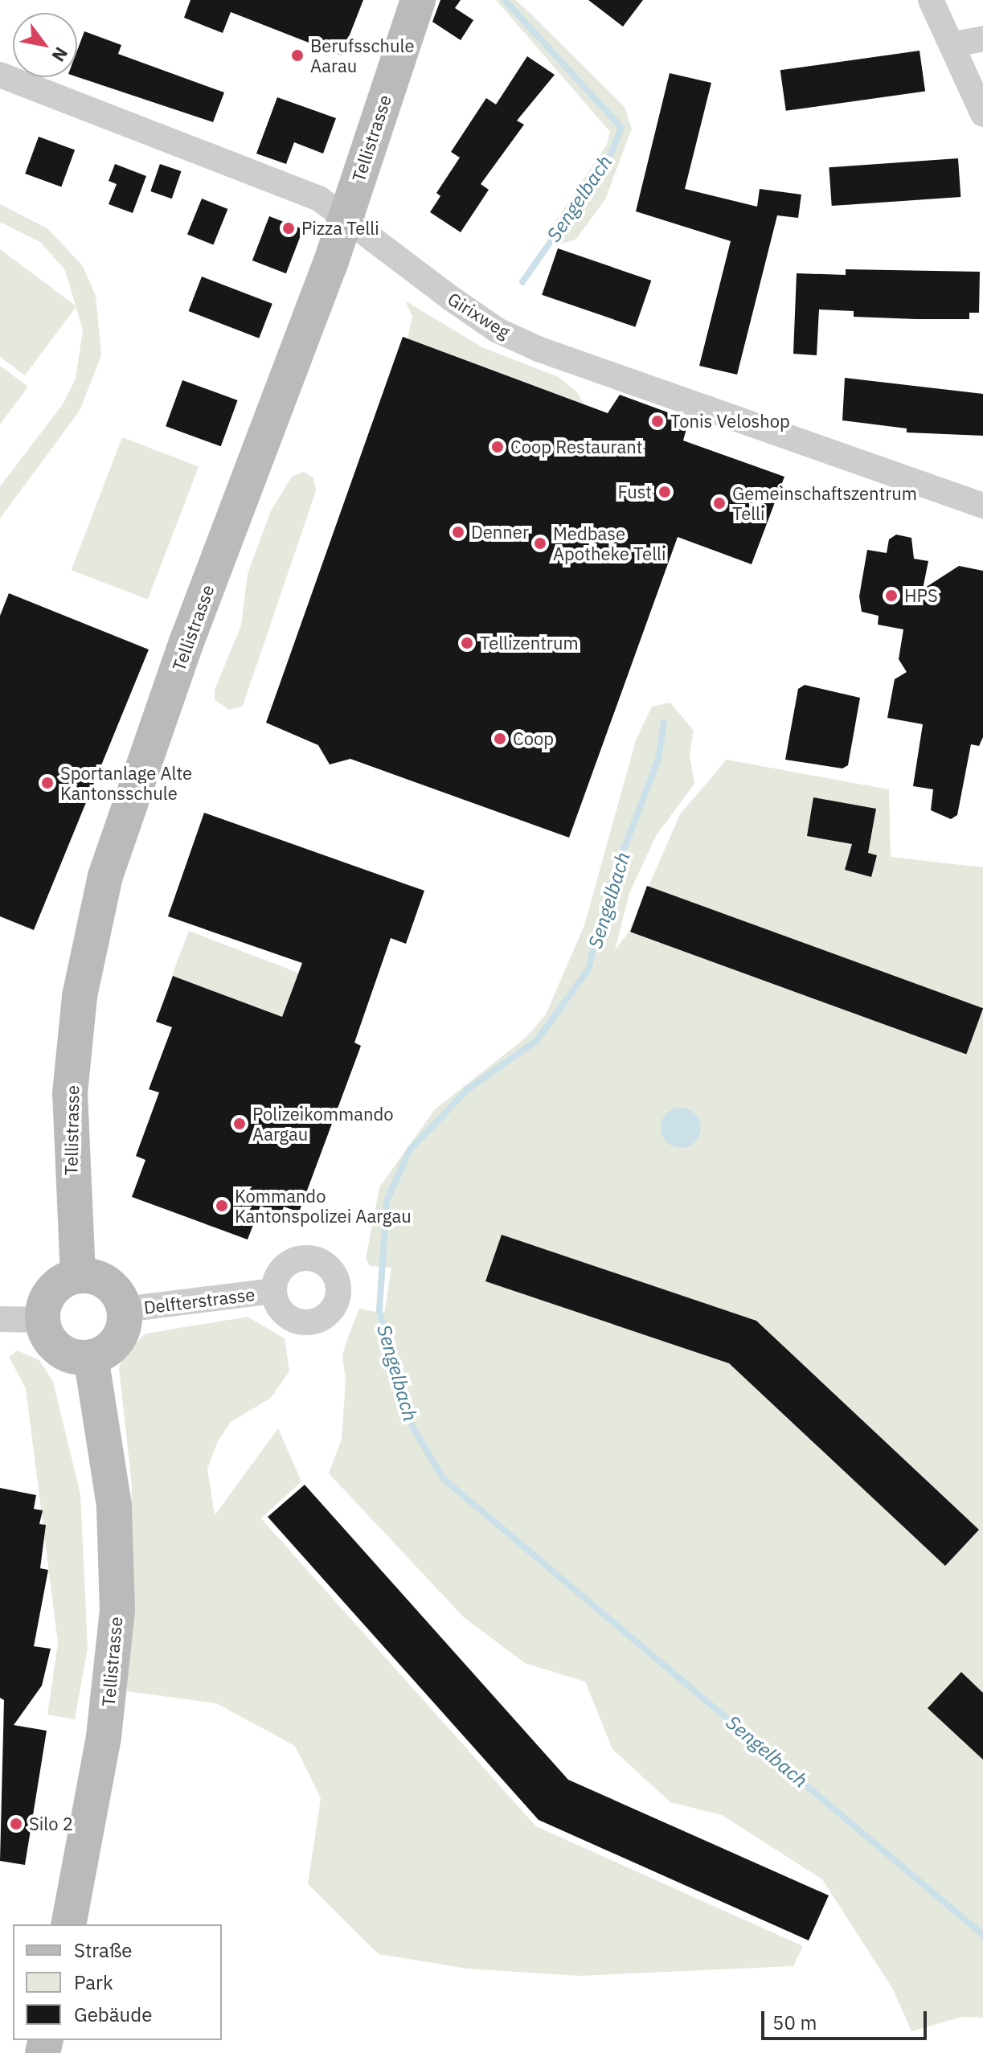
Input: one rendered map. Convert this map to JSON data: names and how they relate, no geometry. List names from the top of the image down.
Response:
{
  "streets": {
    "main road": ["Tellistrasse"],
    "street": ["Girixweg", "Delfterstrasse"]
  },
  "crossings": [
    ["Tellistrasse", "Girixweg"],
    ["Tellistrasse", "Delfterstrasse"]
  ],
  "water": ["Sengelbach"],
  "places": [
    "Berufsschule Aarau",
    "Pizza Telli",
    "Tonis Veloshop",
    "Coop Restaurant",
    "Fust",
    "Gemeinschaftszentrum Telli",
    "Denner",
    "Medbase Apotheke Telli",
    "HPS",
    "Tellizentrum",
    "Coop",
    "Sportanlage Alte Kantonsschule",
    "Polizeikommando Aargau",
    "Kommando Kantonspolizei Aargau",
    "Silo 2"
  ],
  "legend": ["Straße", "Park", "Gebäude"],
  "scale_bar": "50 m",
  "north": "bottom right"
}
